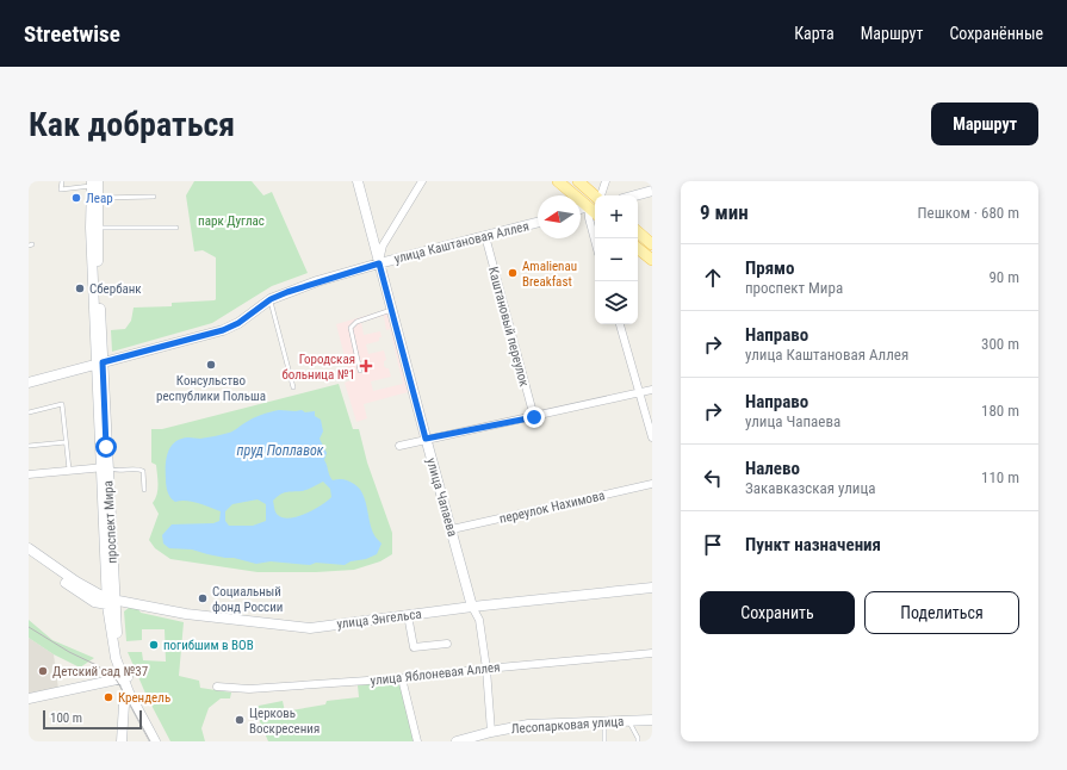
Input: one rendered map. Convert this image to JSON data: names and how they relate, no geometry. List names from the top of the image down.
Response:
{
  "streets": {
    "street": [
      "улица Каштановая Аллея",
      "Каштановый переулок",
      "улица Чапаева",
      "переулок Нахимова",
      "проспект Мира",
      "улица Энгельса",
      "улица Яблоневая Аллея",
      "Лесопарковая улица"
    ]
  },
  "crossings": [
    ["улица Каштановая Аллея", "Каштановый переулок"],
    ["улица Каштановая Аллея", "улица Чапаева"],
    ["улица Каштановая Аллея", "проспект Мира"],
    ["улица Чапаева", "переулок Нахимова"],
    ["улица Чапаева", "улица Энгельса"],
    ["улица Чапаева", "улица Яблоневая Аллея"],
    ["улица Чапаева", "Лесопарковая улица"],
    ["проспект Мира", "улица Энгельса"]
  ],
  "water": ["пруд Поплавок"],
  "parks": ["парк Дуглас"],
  "places": {
    "other": [
      "Леар",
      "Amalienau Breakfast",
      "Сбербанк",
      "Консульство республики Польша",
      "Социальный фонд России",
      "погибшим в ВОВ",
      "Детский сад №37",
      "Крендель",
      "Церковь Воскресения"
    ],
    "health": ["Городская больница №1"]
  },
  "scale_bar": "100 m",
  "north": "left",
  "page": {
    "header": "Streetwise",
    "nav": ["Карта", "Маршрут", "Сохранённые"],
    "buttons": [
      "Маршрут",
      ["Сохранить", "Поделиться"]
    ],
    "title": "Как добраться",
    "heading": ["9 мин", "Пешком · 680 m"],
    "map_buttons": ["+", "−"],
    "list": [
      ["Прямо", "проспект Мира", "90 m"],
      ["Направо", "улица Каштановая Аллея", "300 m"],
      ["Направо", "улица Чапаева", "180 m"],
      ["Налево", "Закавказская улица", "110 m"],
      "Пункт назначения"
    ],
    "scale": "100 m"
  }
}
